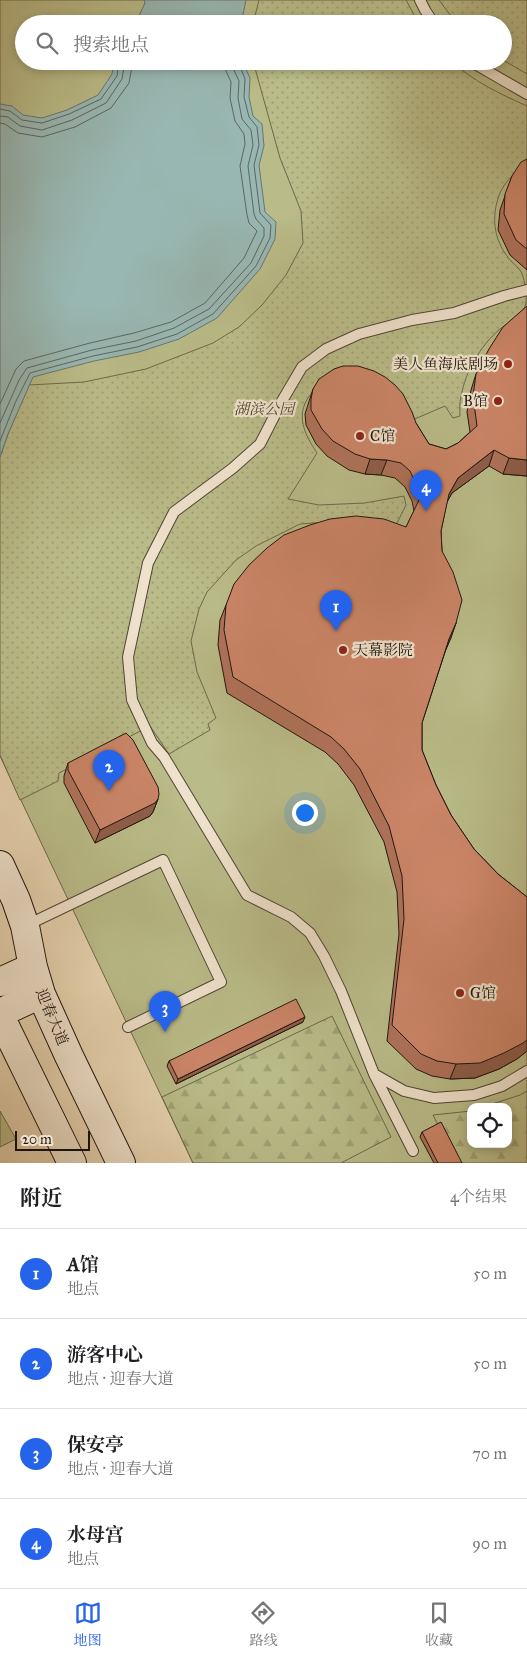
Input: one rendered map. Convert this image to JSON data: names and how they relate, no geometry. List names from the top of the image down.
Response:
{
  "streets": {
    "main road": ["迎春大道"]
  },
  "parks": ["湖滨公园"],
  "places": [
    "美人鱼海底剧场",
    "B馆",
    "C馆",
    "天幕影院",
    "G馆"
  ],
  "scale_bar": "20 m",
  "page": {
    "search": "搜索地点",
    "pins": [
      "4",
      "1",
      "2",
      "3"
    ],
    "scale": "20 m",
    "heading": ["附近", "4个结果"],
    "list": [
      {
        "mark": "1",
        "name": "A馆",
        "note": "地点",
        "value": "50 m"
      },
      {
        "mark": "2",
        "name": "游客中心",
        "note": "地点 · 迎春大道",
        "value": "50 m"
      },
      {
        "mark": "3",
        "name": "保安亭",
        "note": "地点 · 迎春大道",
        "value": "70 m"
      },
      {
        "mark": "4",
        "name": "水母宫",
        "note": "地点",
        "value": "90 m"
      }
    ],
    "nav": ["地图", "路线", "收藏"]
  }
}
